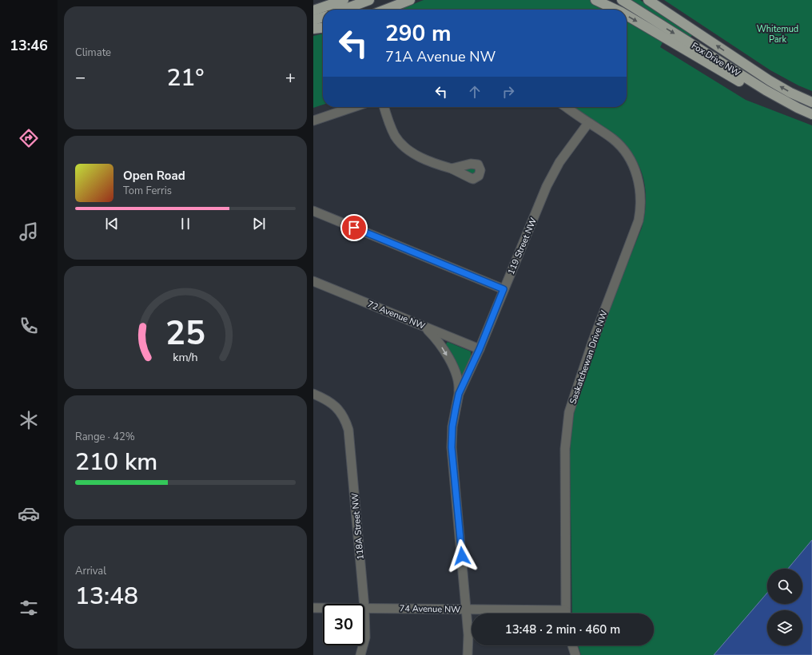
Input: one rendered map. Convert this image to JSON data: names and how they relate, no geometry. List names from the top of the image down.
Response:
{
  "streets": {
    "main road": ["Fox Drive NW"],
    "street": [
      "119 Street NW",
      "72 Avenue NW",
      "Saskatchewan Drive NW",
      "118A Street NW",
      "74 Avenue NW"
    ]
  },
  "crossings": [
    ["119 Street NW", "72 Avenue NW"],
    ["119 Street NW", "Saskatchewan Drive NW"],
    ["119 Street NW", "74 Avenue NW"],
    ["Saskatchewan Drive NW", "74 Avenue NW"],
    ["118A Street NW", "74 Avenue NW"]
  ],
  "parks": ["Whitemud Park"],
  "page": {
    "tabs": "13:46",
    "tile": [
      "Climate",
      ["Range · 42%", "210 km"],
      ["Arrival", "13:48"]
    ],
    "turn": ["290 m", "71A Avenue NW"],
    "heat": ["−", "21°", "+"],
    "song": ["Open Road", "Tom Ferris"],
    "limit": "30",
    "trip": "13:48 · 2 min · 460 m",
    "gauge": ["25", "km/h"]
  }
}
